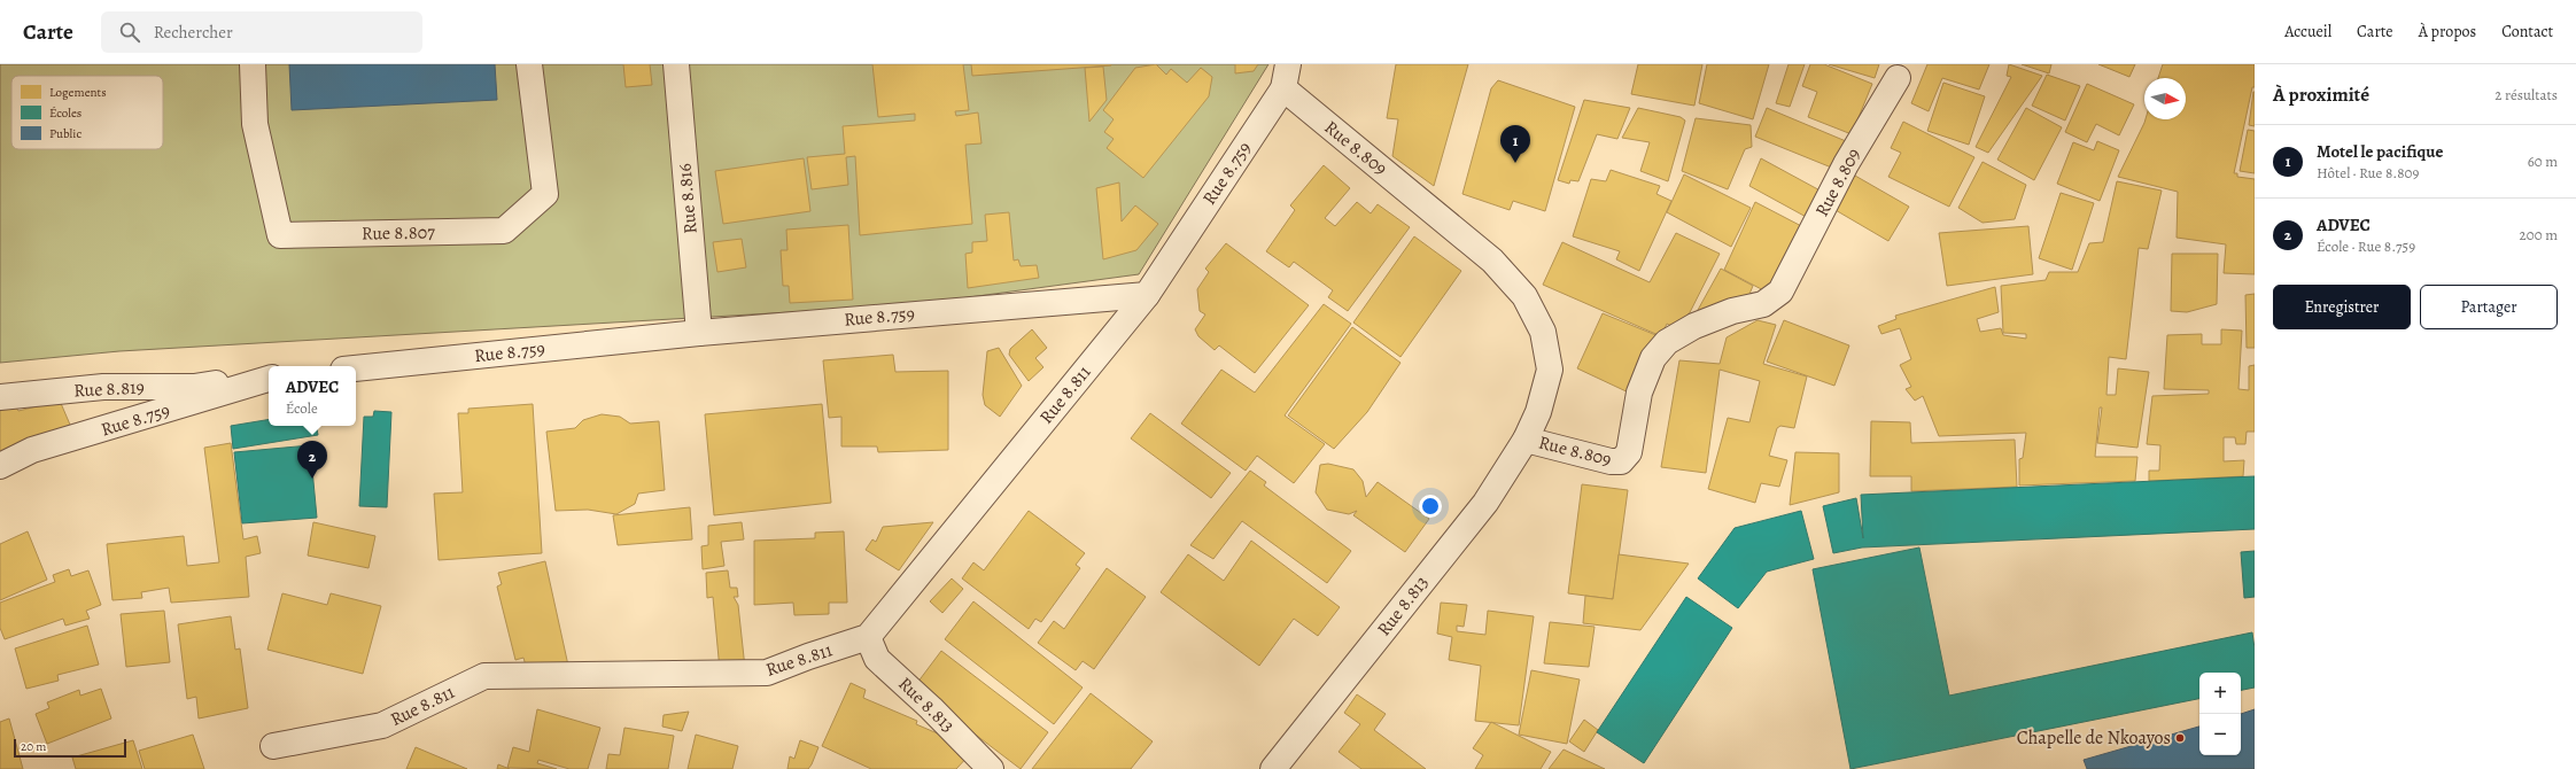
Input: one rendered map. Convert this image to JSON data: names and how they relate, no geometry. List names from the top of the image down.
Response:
{
  "streets": {
    "street": [
      "Rue 8.809",
      "Rue 8.759",
      "Rue 8.816",
      "Rue 8.807",
      "Rue 8.819",
      "Rue 8.811",
      "Rue 8.813"
    ]
  },
  "crossings": [
    ["Rue 8.809", "Rue 8.759"],
    ["Rue 8.809", "Rue 8.813"],
    ["Rue 8.759", "Rue 8.816"],
    ["Rue 8.759", "Rue 8.811"],
    ["Rue 8.811", "Rue 8.813"]
  ],
  "places": ["Chapelle de Nkoayos"],
  "legend": ["Logements", "Écoles", "Public"],
  "scale_bar": "20 m",
  "north": "right",
  "page": {
    "header": "Carte",
    "search": "Rechercher",
    "nav": [
      "Accueil",
      "Carte",
      "À propos",
      "Contact"
    ],
    "heading": ["À proximité", "2 résultats"],
    "list": [
      {
        "mark": "1",
        "name": "Motel le pacifique",
        "note": "Hôtel · Rue 8.809",
        "value": "60 m"
      },
      {
        "mark": "2",
        "name": "ADVEC",
        "note": "École · Rue 8.759",
        "value": "200 m"
      }
    ],
    "pins": ["1", "2"],
    "buttons": ["Enregistrer", "Partager"],
    "popup": ["ADVEC", "École"],
    "map_buttons": ["+", "−"],
    "scale": "20 m"
  }
}
